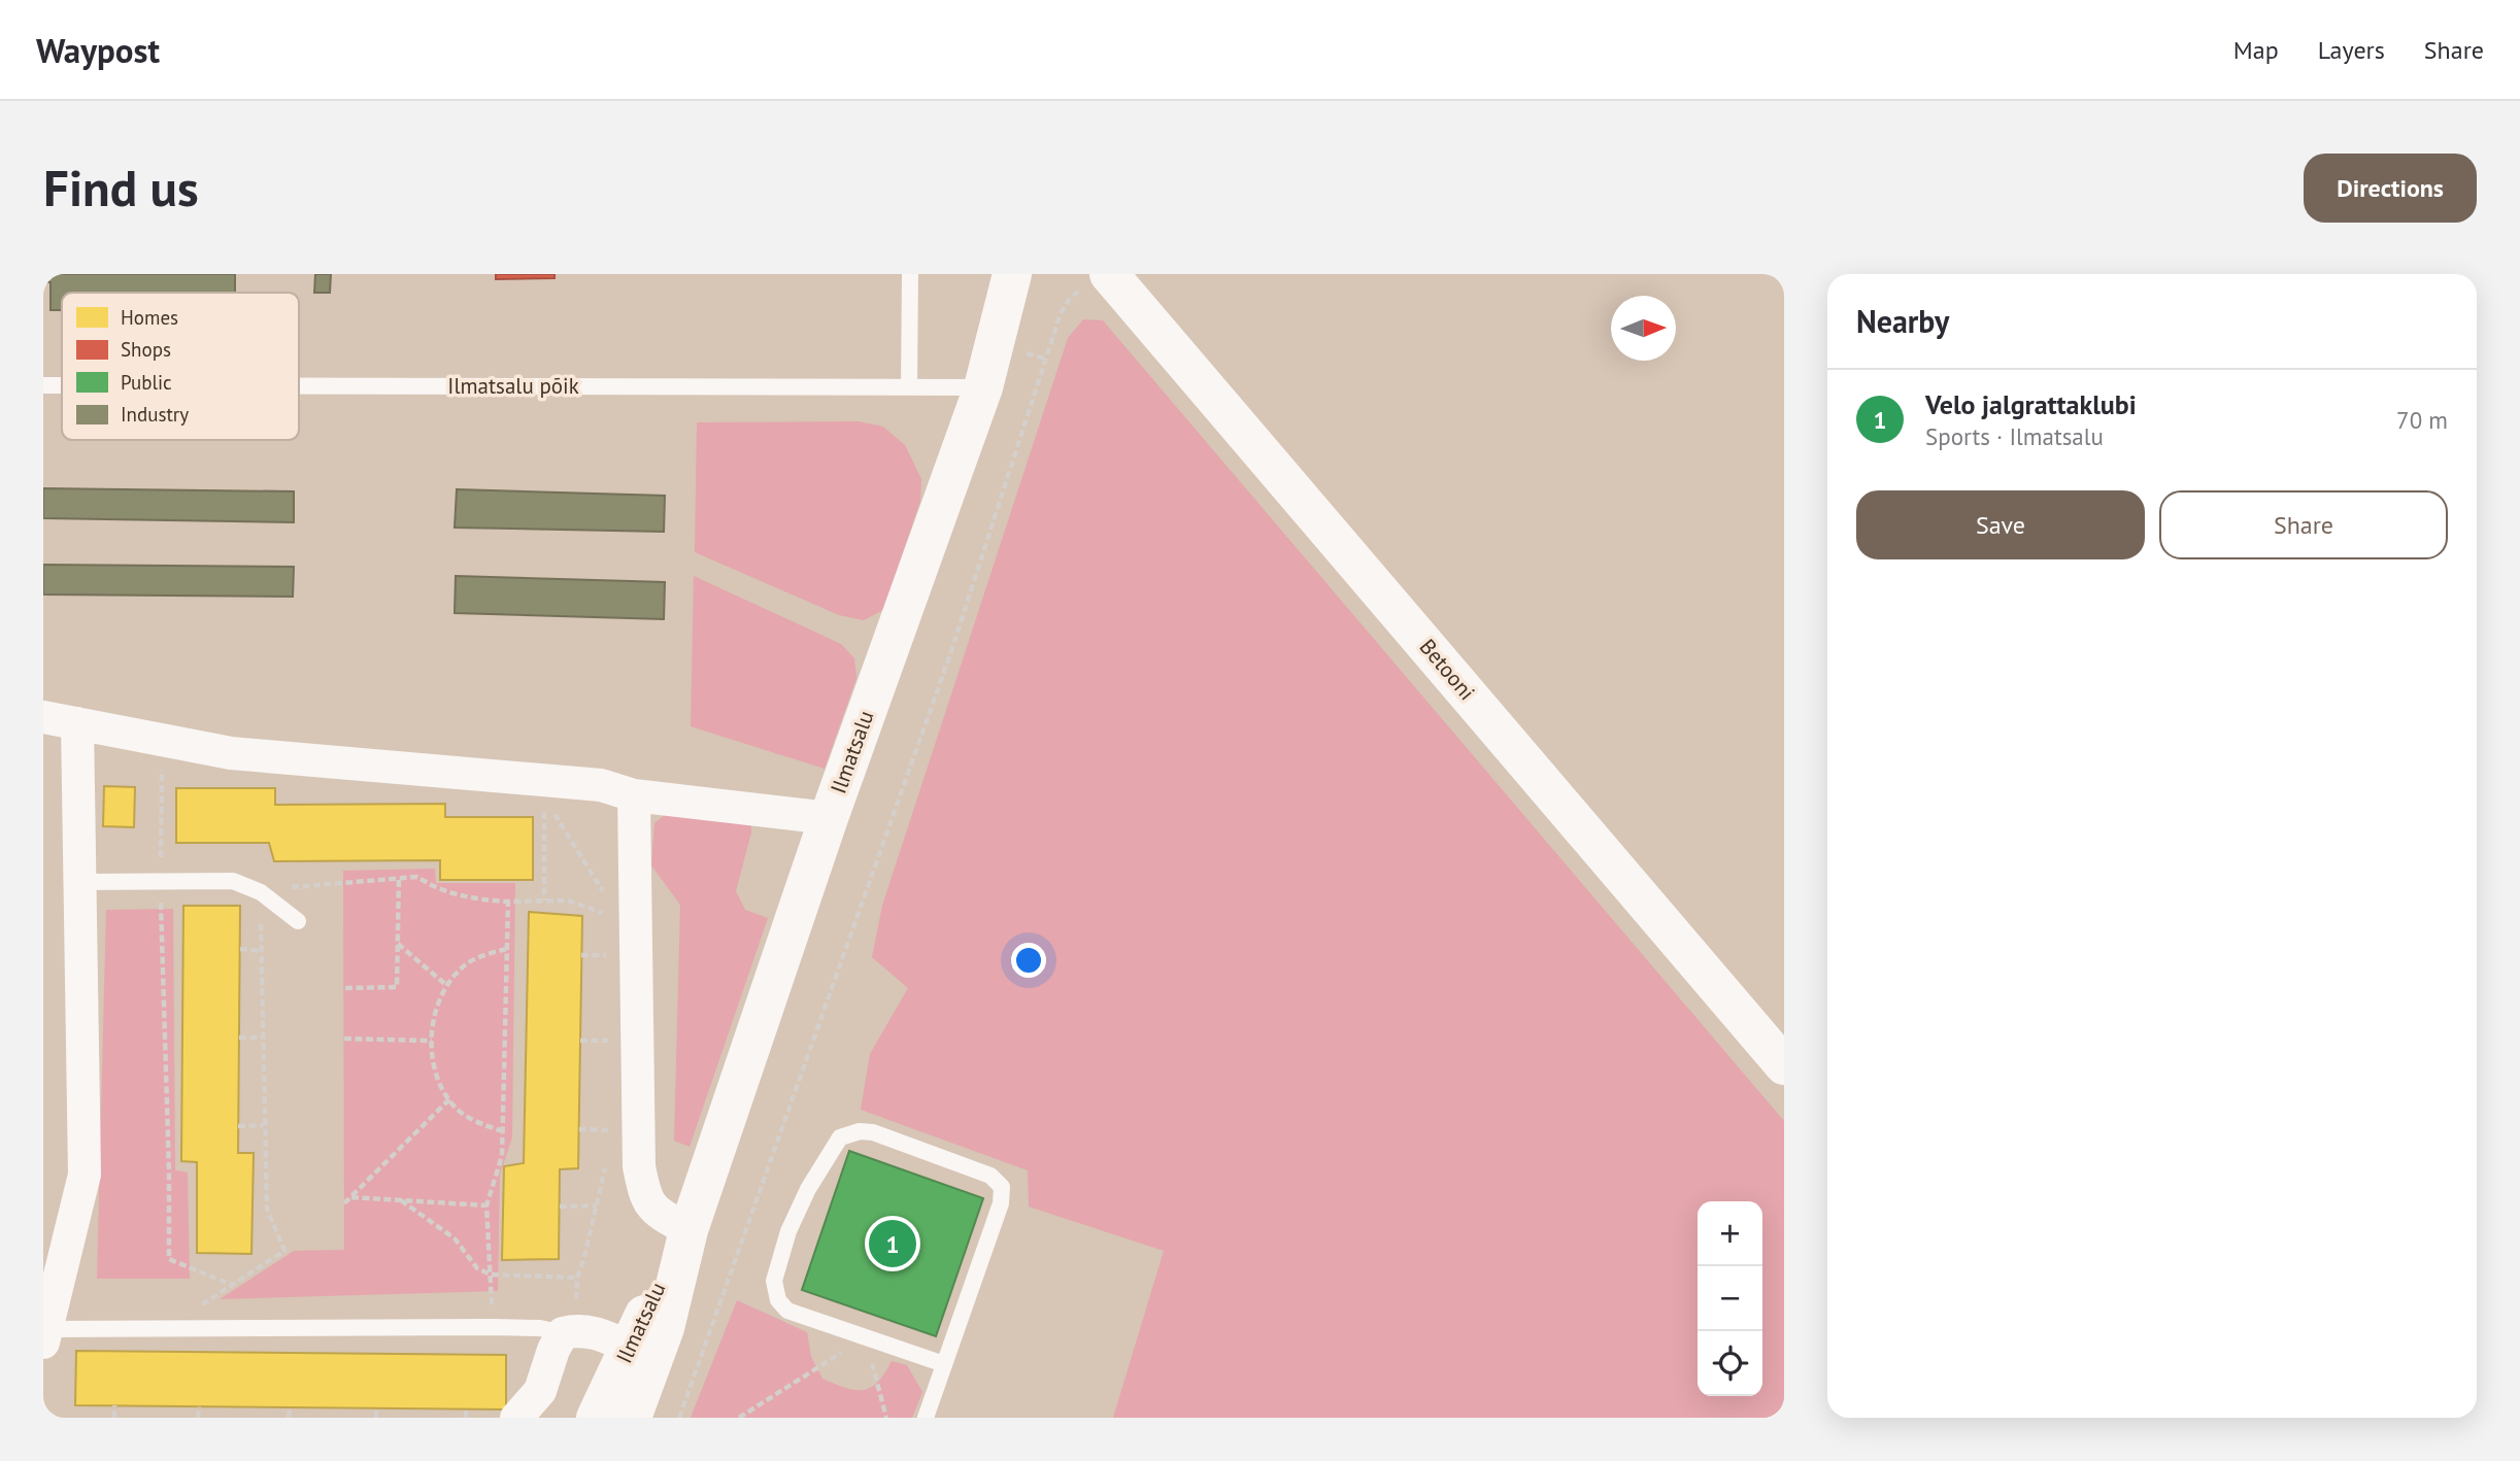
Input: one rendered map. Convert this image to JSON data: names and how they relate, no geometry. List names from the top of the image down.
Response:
{
  "streets": {
    "street": ["Betooni", "Ilmatsalu"],
    "lane": ["Ilmatsalu põik"]
  },
  "crossings": [
    ["Ilmatsalu põik", "Ilmatsalu"]
  ],
  "legend": [
    "Homes",
    "Shops",
    "Public",
    "Industry"
  ],
  "north": "right",
  "page": {
    "header": "Waypost",
    "nav": ["Map", "Layers", "Share"],
    "buttons": [
      "Directions",
      ["Save", "Share"]
    ],
    "title": "Find us",
    "heading": "Nearby",
    "list": [
      {
        "mark": "1",
        "name": "Velo jalgrattaklubi",
        "note": "Sports · Ilmatsalu",
        "value": "70 m"
      }
    ],
    "map_buttons": ["+", "−"],
    "pins": "1"
  }
}
